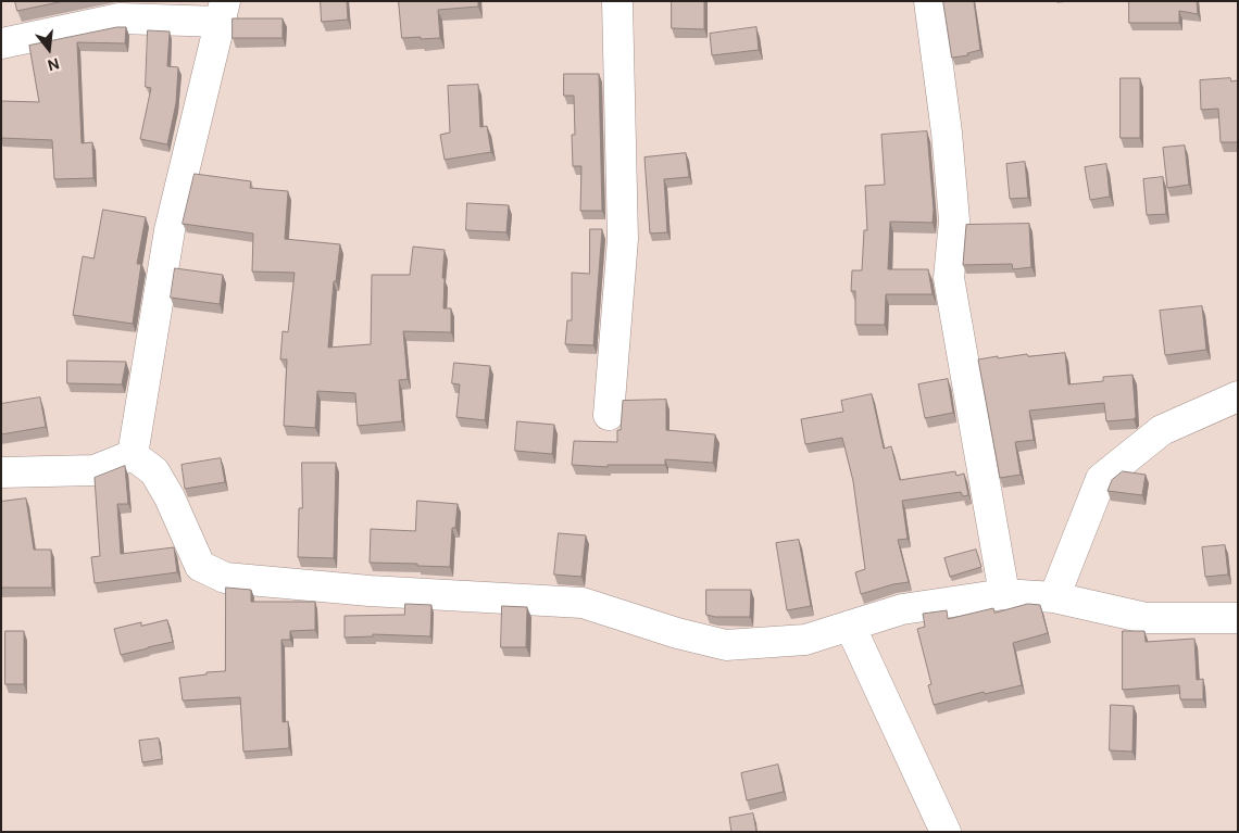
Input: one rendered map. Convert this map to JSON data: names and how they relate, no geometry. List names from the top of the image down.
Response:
{
  "north": "bottom"
}
